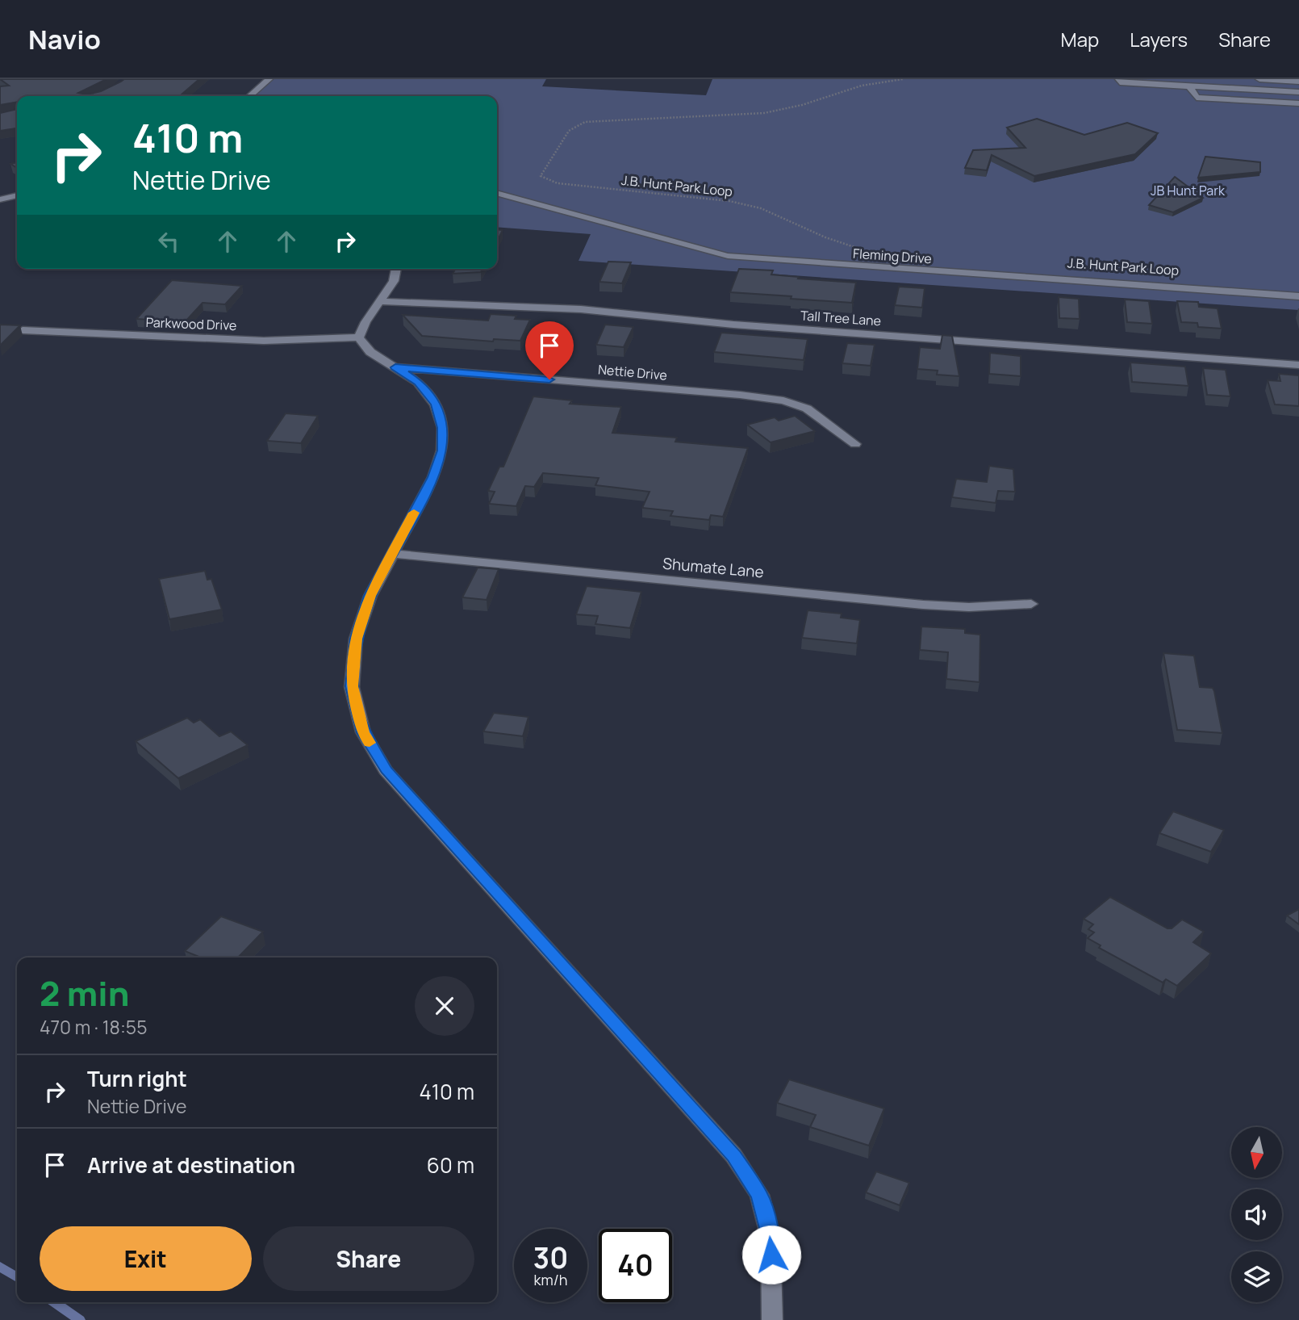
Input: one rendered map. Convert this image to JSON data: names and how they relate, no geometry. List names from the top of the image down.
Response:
{
  "streets": {
    "street": [
      "Fleming Drive",
      "Tall Tree Lane",
      "Parkwood Drive",
      "Nettie Drive",
      "Shumate Lane"
    ],
    "path": ["J.B. Hunt Park Loop"]
  },
  "parks": ["JB Hunt Park"],
  "north": "bottom",
  "page": {
    "header": "Navio",
    "nav": ["Map", "Layers", "Share"],
    "turn": ["410 m", "Nettie Drive"],
    "heading": ["2 min", "470 m · 18:55"],
    "list": [
      {
        "name": "Turn right",
        "note": "Nettie Drive",
        "value": "410 m"
      },
      {
        "name": "Arrive at destination",
        "value": "60 m"
      }
    ],
    "buttons": ["Exit", "Share"],
    "speed": "30 km/h",
    "limit": "40"
  }
}
